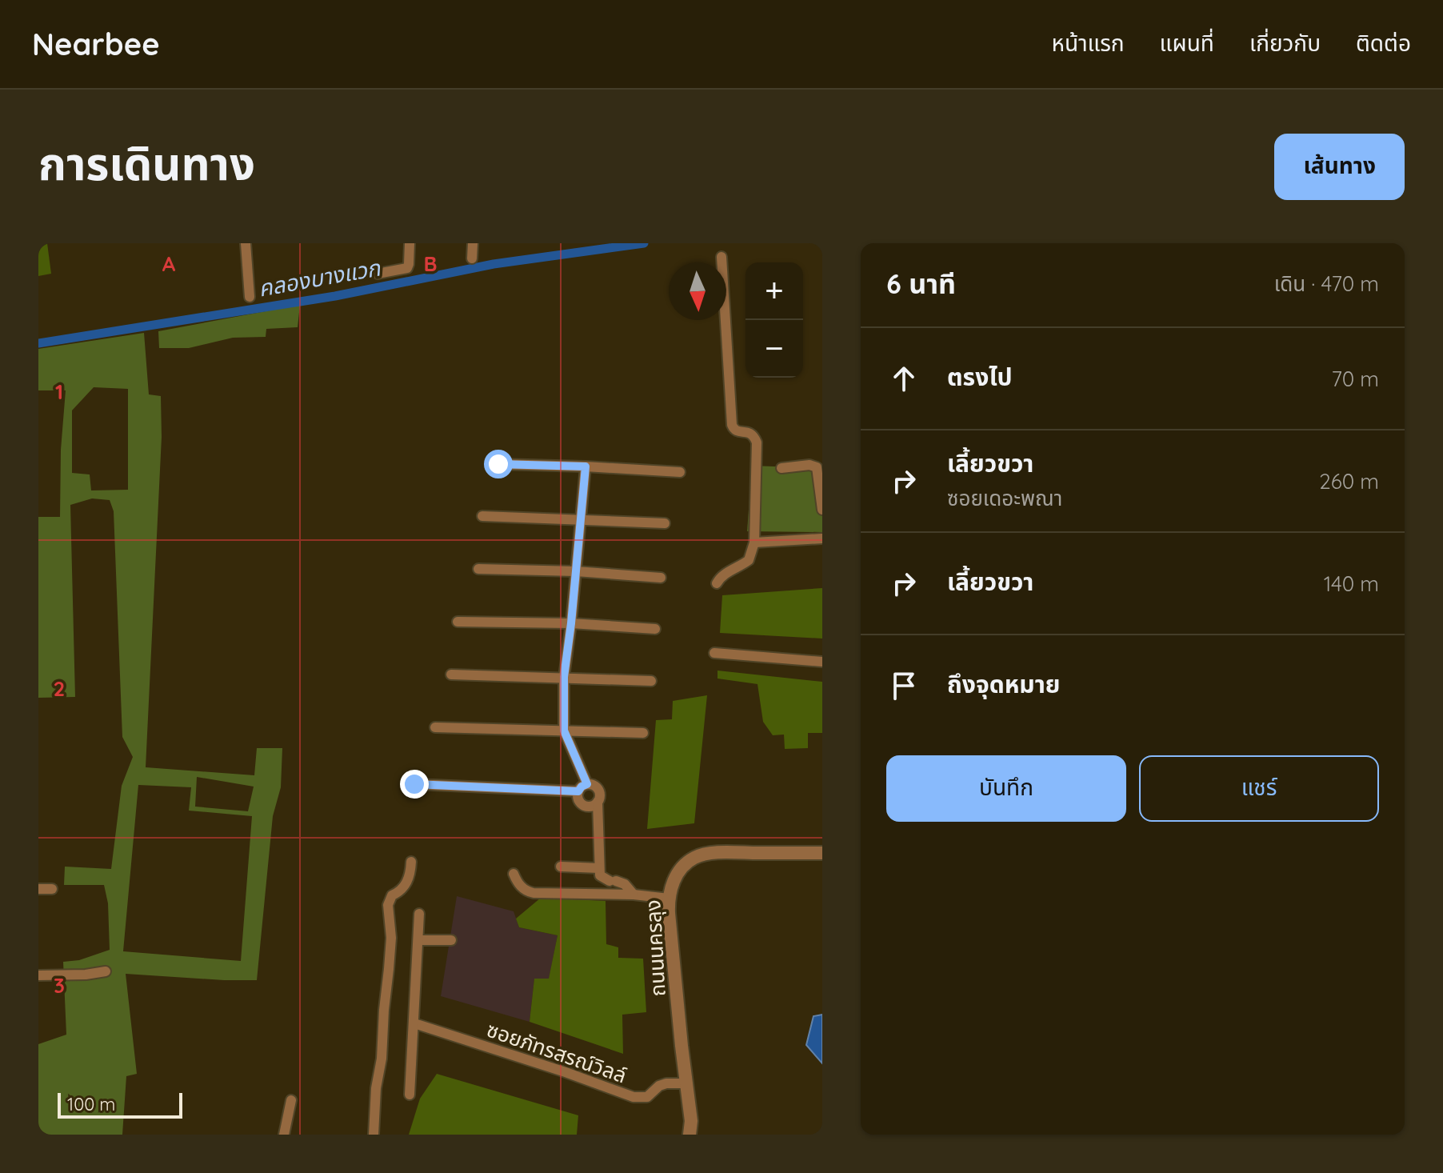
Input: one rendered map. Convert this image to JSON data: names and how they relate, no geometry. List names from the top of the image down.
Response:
{
  "streets": {
    "street": ["ถนนนครลุง", "ซอยภัทรสรณ์วิลล์"]
  },
  "crossings": [
    ["ถนนนครลุง", "ซอยภัทรสรณ์วิลล์"]
  ],
  "water": ["คลองบางแวก"],
  "scale_bar": "100 m",
  "north": "bottom",
  "page": {
    "header": "Nearbee",
    "nav": [
      "หน้าแรก",
      "แผนที่",
      "เกี่ยวกับ",
      "ติดต่อ"
    ],
    "title": "การเดินทาง",
    "buttons": [
      "เส้นทาง",
      ["บันทึก", "แชร์"]
    ],
    "heading": ["6 นาที", "เดิน · 470 m"],
    "map_buttons": ["+", "−"],
    "list": [
      ["ตรงไป", "70 m"],
      ["เลี้ยวขวา", "ซอยเดอะพณา", "260 m"],
      ["เลี้ยวขวา", "140 m"],
      "ถึงจุดหมาย"
    ],
    "scale": "100 m"
  },
  "grid": {
    "columns": ["A", "B"],
    "rows": ["1", "2", "3"]
  }
}
